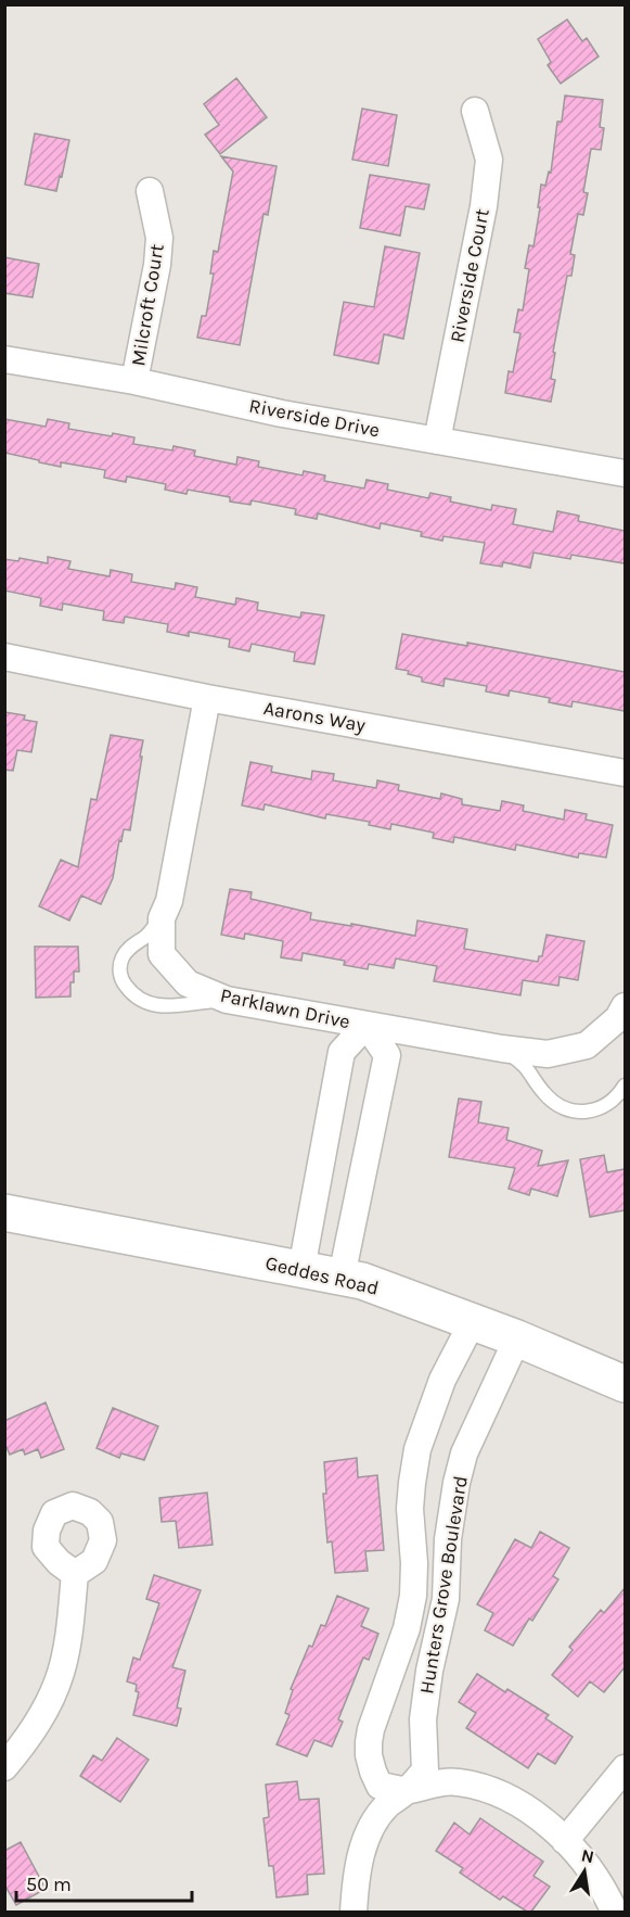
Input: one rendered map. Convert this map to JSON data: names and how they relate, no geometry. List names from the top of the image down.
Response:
{
  "streets": {
    "main road": ["Geddes Road"],
    "street": [
      "Riverside Court",
      "Milcroft Court",
      "Riverside Drive",
      "Aarons Way",
      "Parklawn Drive",
      "Hunters Grove Boulevard"
    ]
  },
  "crossings": [
    ["Riverside Court", "Riverside Drive"],
    ["Milcroft Court", "Riverside Drive"],
    ["Aarons Way", "Parklawn Drive"],
    ["Geddes Road", "Hunters Grove Boulevard"]
  ],
  "scale_bar": "50 m",
  "north": "top"
}
